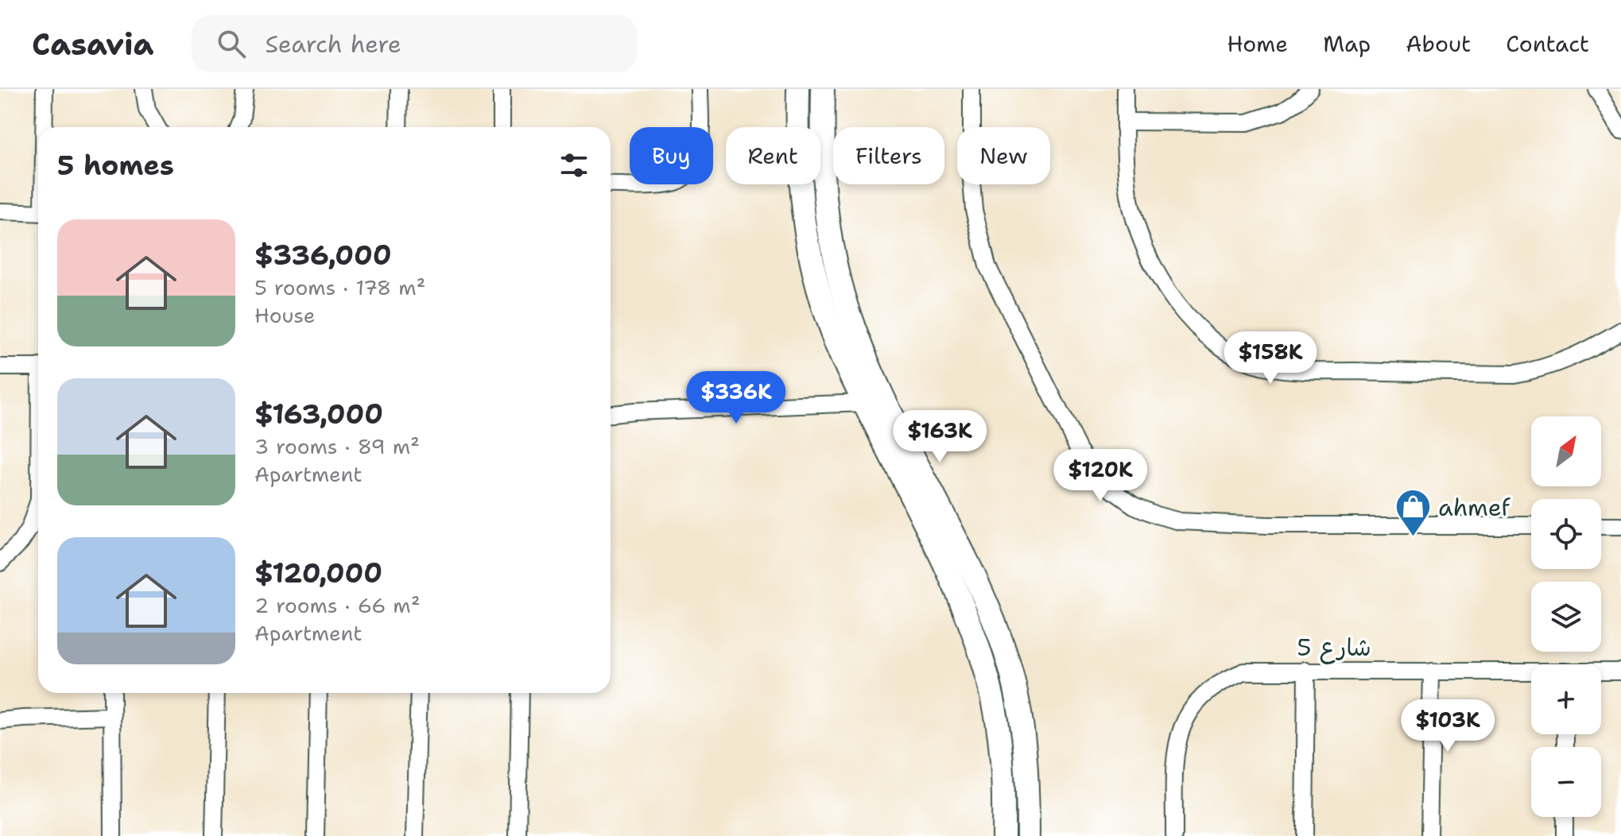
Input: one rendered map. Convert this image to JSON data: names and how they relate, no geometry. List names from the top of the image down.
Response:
{
  "streets": {
    "street": ["شارع 5"]
  },
  "places": {
    "shop": ["ahmef"]
  },
  "north": "top right",
  "page": {
    "header": "Casavia",
    "search": "Search here",
    "nav": [
      "Home",
      "Map",
      "About",
      "Contact"
    ],
    "chip": [
      "Buy",
      "Rent",
      "Filters",
      "New"
    ],
    "heading": "5 homes",
    "list": [
      {
        "name": "$336,000",
        "note": "5 rooms · 178 m² · House"
      },
      {
        "name": "$163,000",
        "note": "3 rooms · 89 m² · Apartment"
      },
      {
        "name": "$120,000",
        "note": "2 rooms · 66 m² · Apartment"
      }
    ],
    "price": [
      "$158K",
      "$336K",
      "$163K",
      "$120K",
      "$103K"
    ],
    "map_buttons": ["+", "−"]
  }
}
